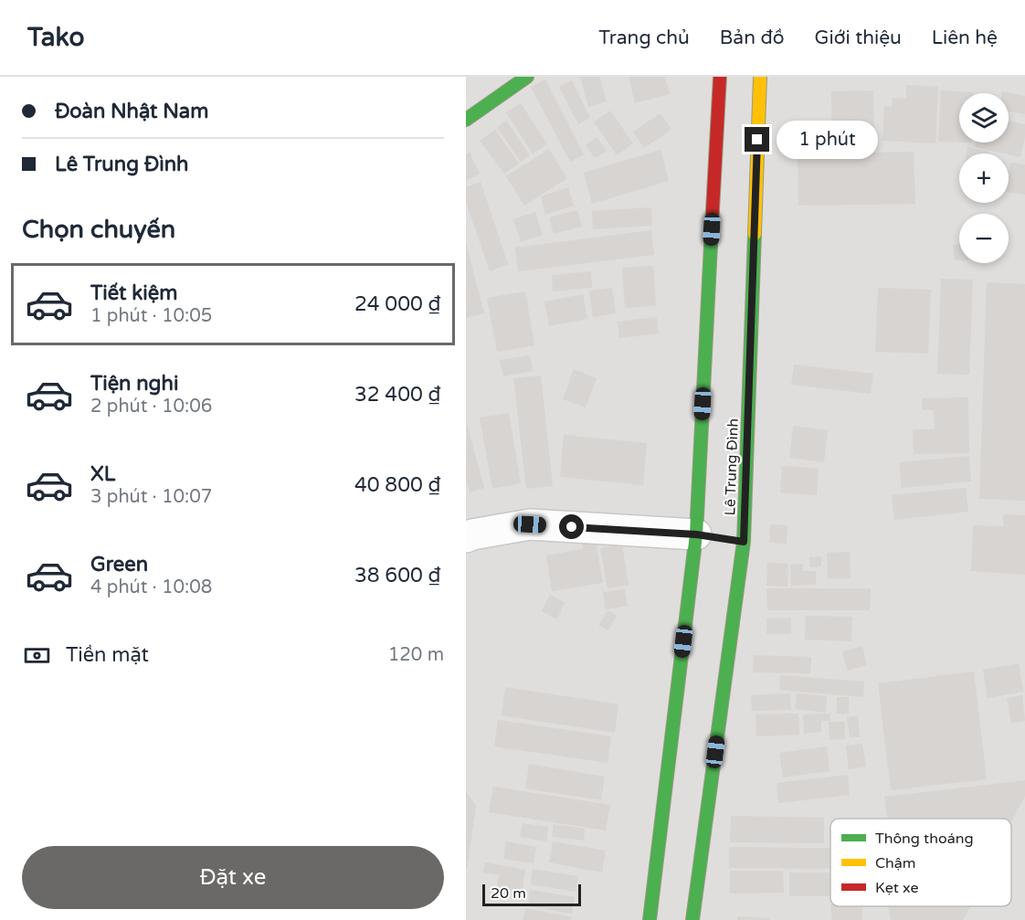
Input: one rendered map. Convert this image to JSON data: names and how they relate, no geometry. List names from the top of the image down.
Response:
{
  "streets": {
    "main road": ["Lê Trung Đình"]
  },
  "legend": ["Thông thoáng", "Chậm", "Kẹt xe"],
  "scale_bar": "20 m",
  "page": {
    "header": "Tako",
    "nav": [
      "Trang chủ",
      "Bản đồ",
      "Giới thiệu",
      "Liên hệ"
    ],
    "banner": ["Đoàn Nhật Nam", "Lê Trung Đình"],
    "map_buttons": ["+", "−"],
    "bubble": "1 phút",
    "heading": "Chọn chuyến",
    "list": [
      {
        "name": "Tiết kiệm",
        "note": "1 phút · 10:05",
        "value": "24 000 ₫"
      },
      {
        "name": "Tiện nghi",
        "note": "2 phút · 10:06",
        "value": "32 400 ₫"
      },
      {
        "name": "XL",
        "note": "3 phút · 10:07",
        "value": "40 800 ₫"
      },
      {
        "name": "Green",
        "note": "4 phút · 10:08",
        "value": "38 600 ₫"
      }
    ],
    "pay": ["Tiền mặt", "120 m"],
    "buttons": "Đặt xe",
    "scale": "20 m"
  }
}
